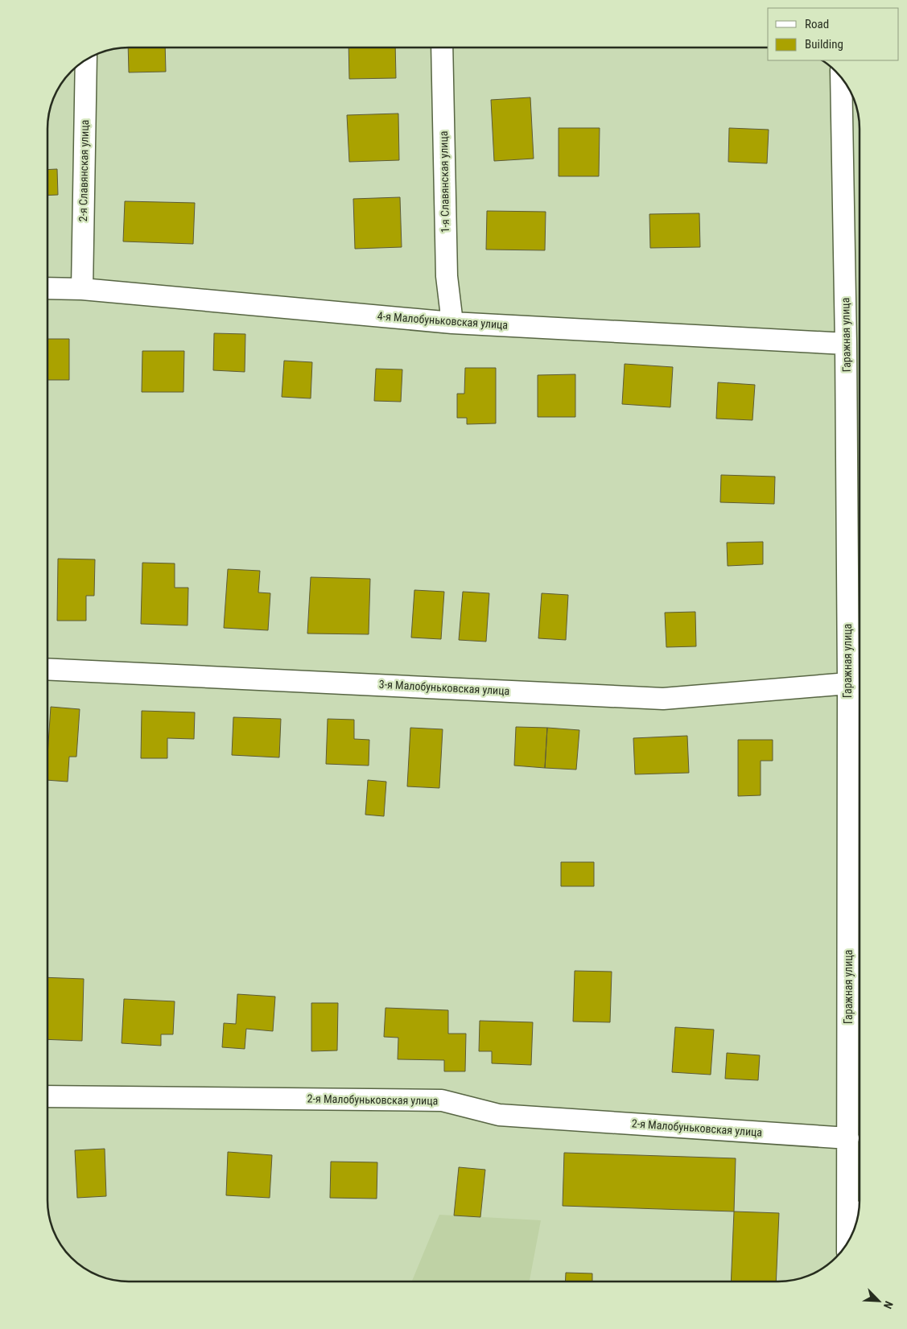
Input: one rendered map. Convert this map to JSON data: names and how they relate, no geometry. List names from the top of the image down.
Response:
{
  "streets": {
    "street": [
      "2-я Славянская улица",
      "1-я Славянская улица",
      "4-я Малобуньковская улица",
      "Гаражная улица",
      "3-я Малобуньковская улица",
      "2-я Малобуньковская улица"
    ]
  },
  "crossings": [
    ["2-я Славянская улица", "4-я Малобуньковская улица"],
    ["1-я Славянская улица", "4-я Малобуньковская улица"],
    ["4-я Малобуньковская улица", "Гаражная улица"],
    ["Гаражная улица", "3-я Малобуньковская улица"],
    ["Гаражная улица", "2-я Малобуньковская улица"]
  ],
  "legend": ["Road", "Building"],
  "north": "bottom right"
}
